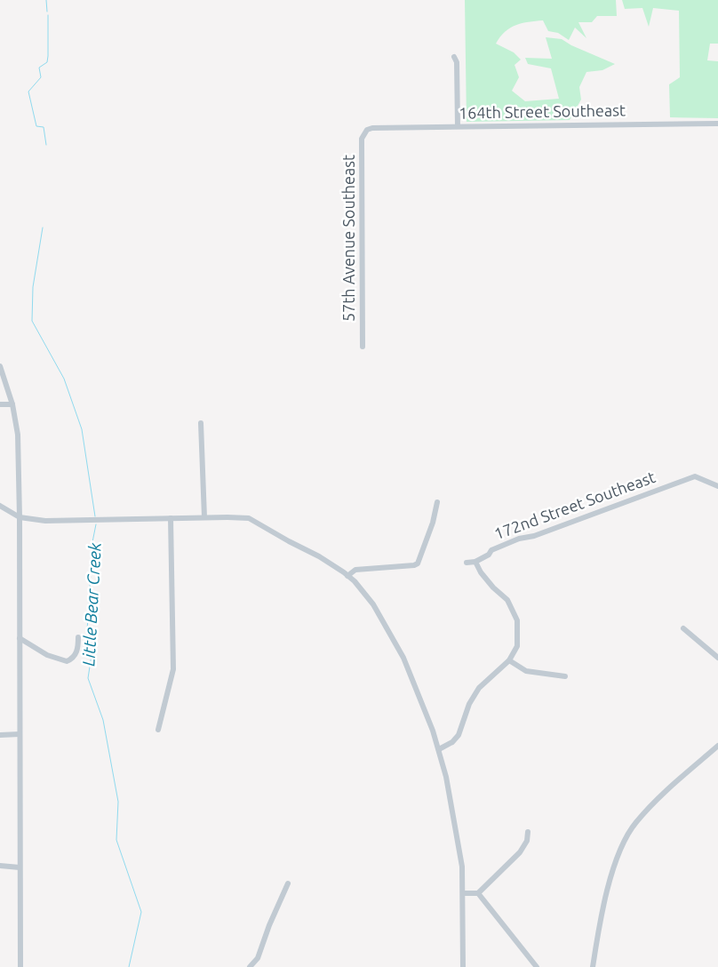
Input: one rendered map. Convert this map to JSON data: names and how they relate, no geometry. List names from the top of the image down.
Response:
{
  "streets": {
    "street": ["164th Street Southeast", "57th Avenue Southeast", "172nd Street Southeast"]
  },
  "crossings": [
    ["164th Street Southeast", "57th Avenue Southeast"]
  ],
  "water": ["Little Bear Creek"]
}
